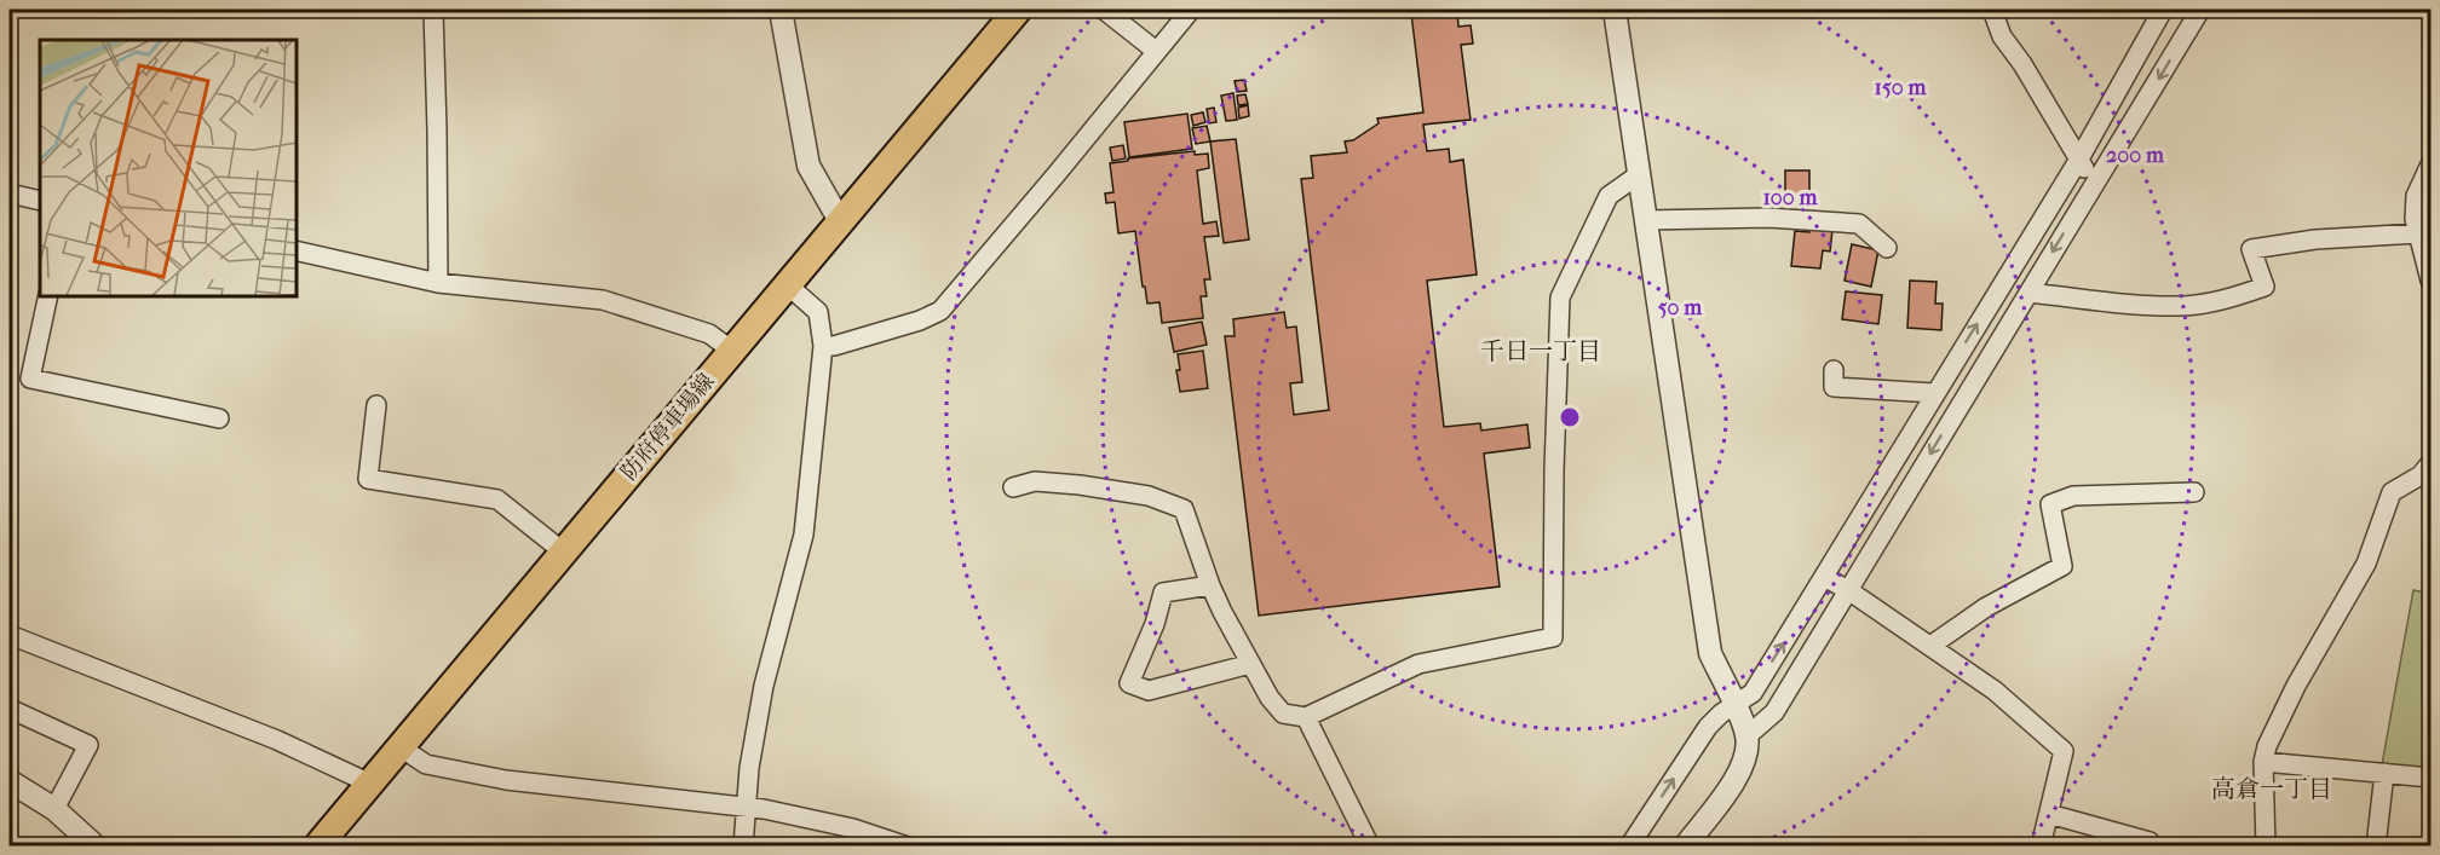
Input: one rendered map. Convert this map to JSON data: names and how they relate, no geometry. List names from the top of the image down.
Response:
{
  "streets": {
    "main road": ["防府停車場線"]
  },
  "districts": ["千日一丁目", "高倉一丁目"],
  "rings": [
    "150 m",
    "200 m",
    "100 m",
    "50 m"
  ]
}
